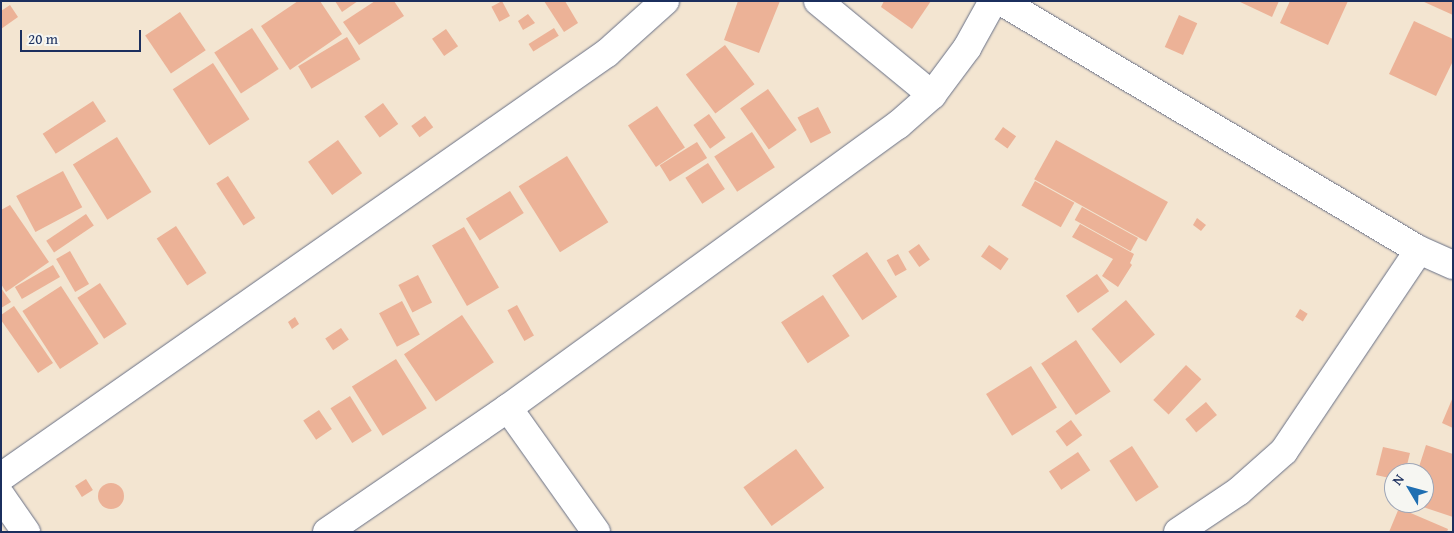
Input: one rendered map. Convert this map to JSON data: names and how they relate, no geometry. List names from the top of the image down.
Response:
{
  "scale_bar": "20 m",
  "north": "top left"
}
